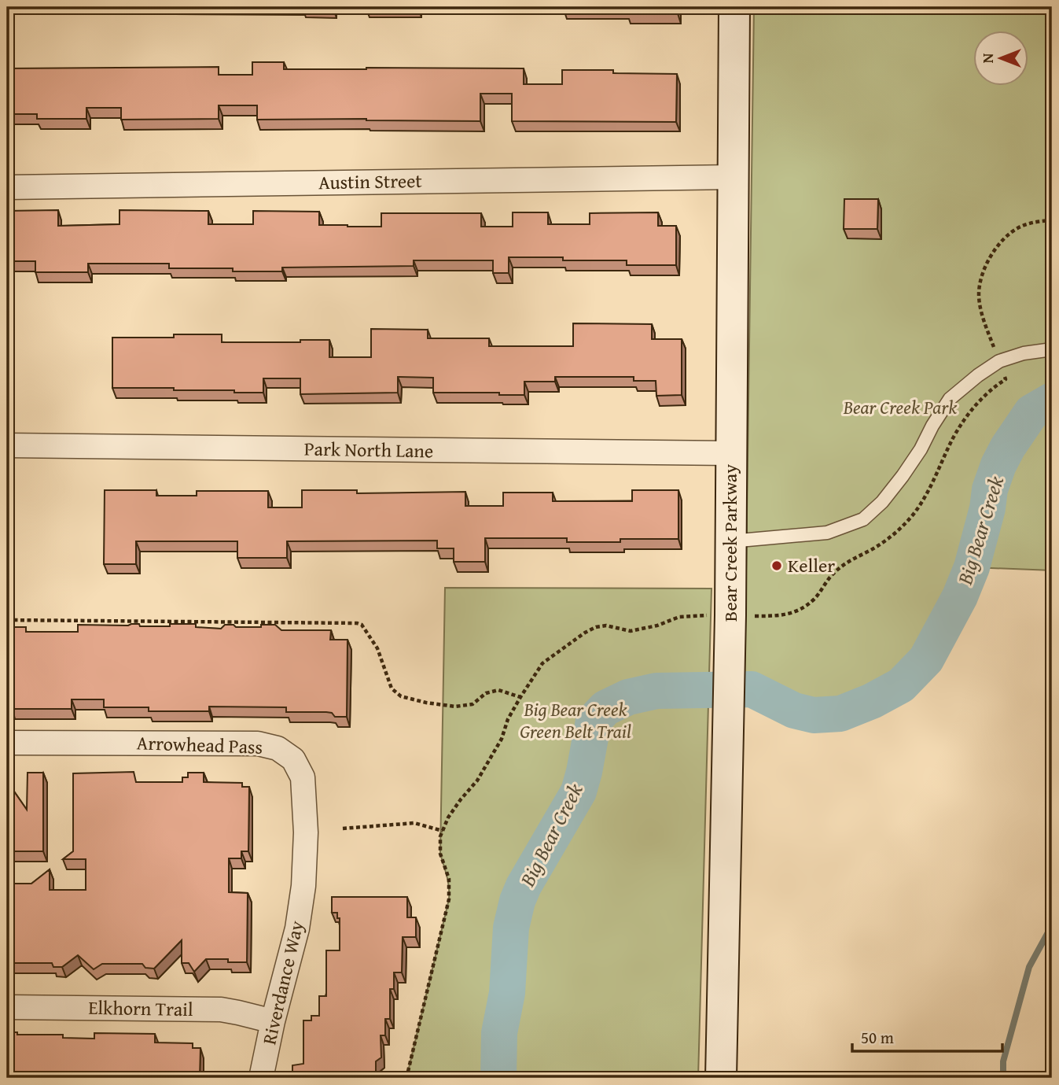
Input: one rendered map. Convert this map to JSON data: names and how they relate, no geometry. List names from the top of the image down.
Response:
{
  "streets": {
    "main road": ["Bear Creek Parkway"],
    "street": [
      "Austin Street",
      "Park North Lane",
      "Arrowhead Pass",
      "Riverdance Way",
      "Elkhorn Trail"
    ]
  },
  "crossings": [
    ["Austin Street", "Bear Creek Parkway"],
    ["Park North Lane", "Bear Creek Parkway"],
    ["Arrowhead Pass", "Riverdance Way"],
    ["Riverdance Way", "Elkhorn Trail"]
  ],
  "water": ["Big Bear Creek"],
  "parks": ["Bear Creek Park", "Big Bear Creek Green Belt Trail"],
  "places": ["Keller"],
  "scale_bar": "50 m",
  "north": "left"
}
